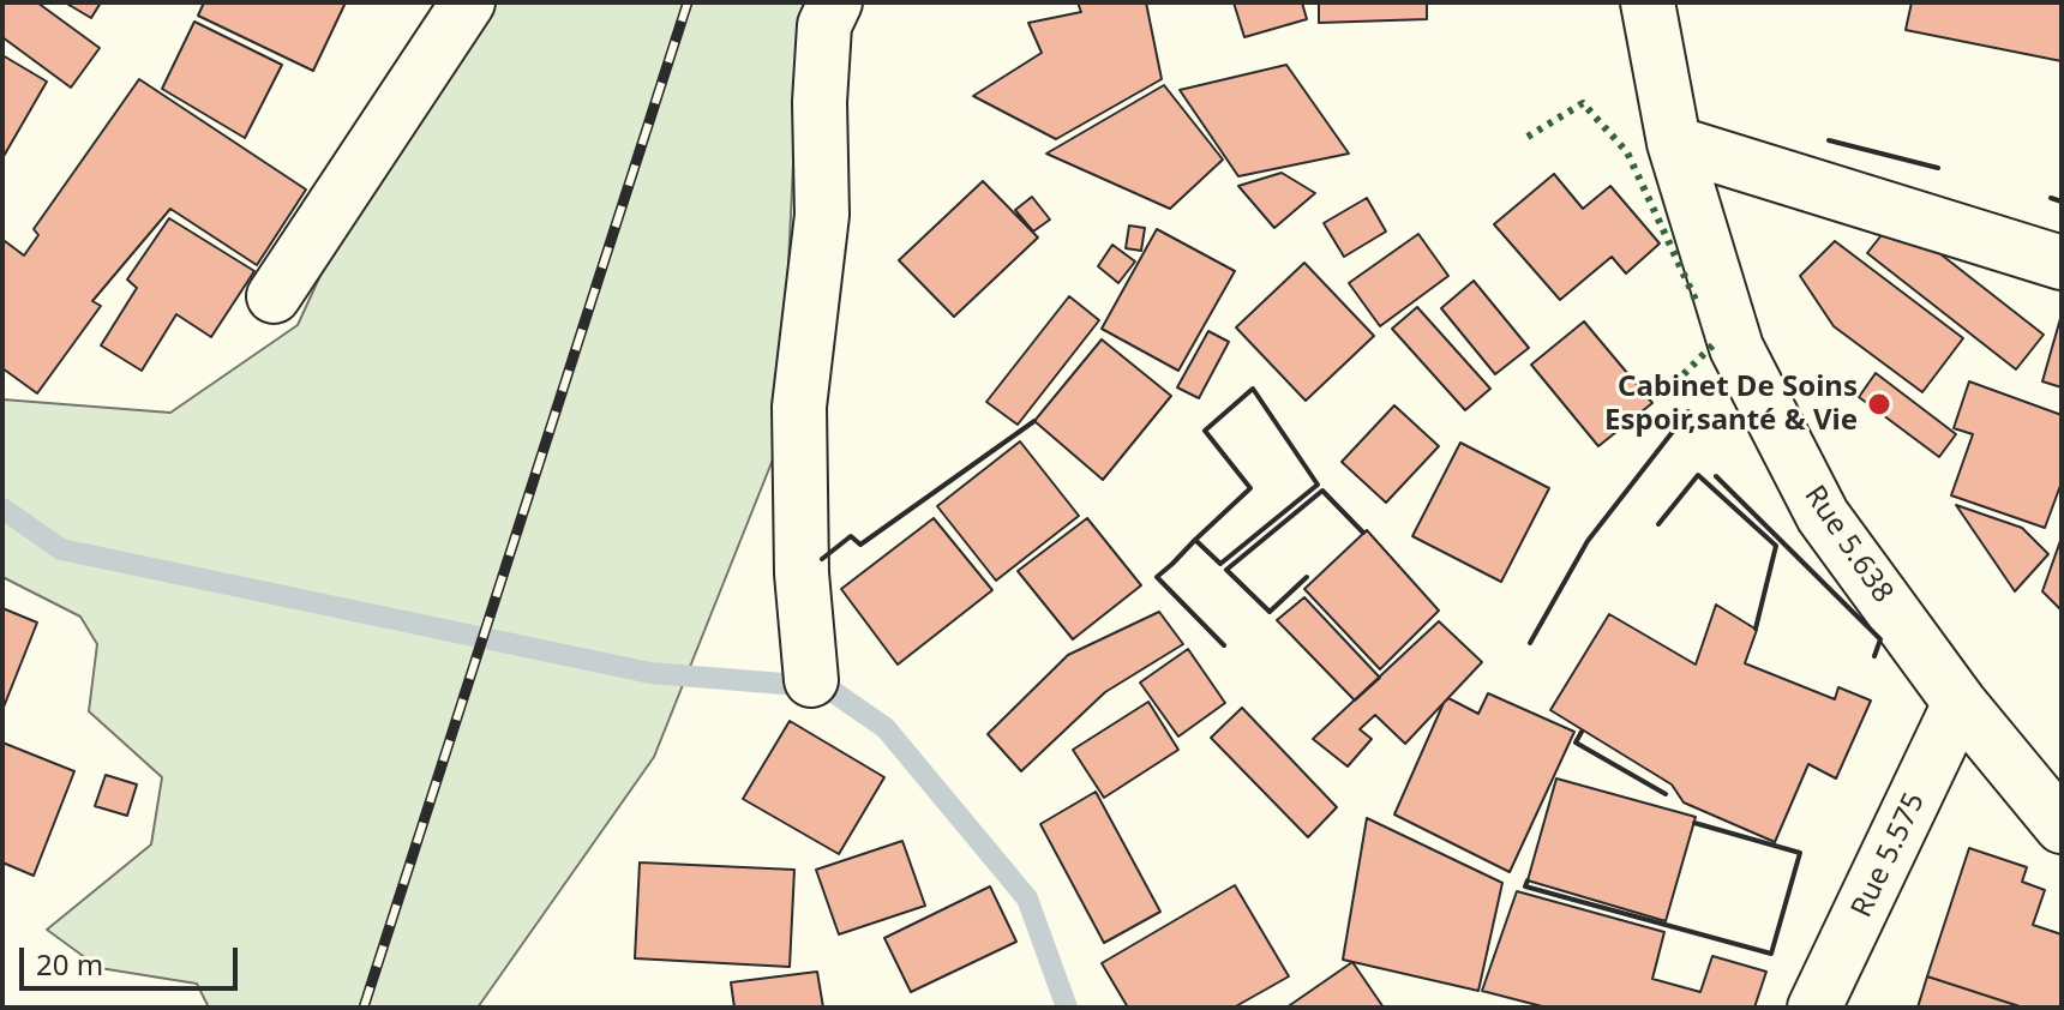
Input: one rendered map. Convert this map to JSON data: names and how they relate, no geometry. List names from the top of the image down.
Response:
{
  "streets": {
    "street": ["Rue 5.638", "Rue 5.575"]
  },
  "crossings": [
    ["Rue 5.638", "Rue 5.575"]
  ],
  "places": ["Cabinet De Soins Espoir,santé & Vie"],
  "scale_bar": "20 m"
}
